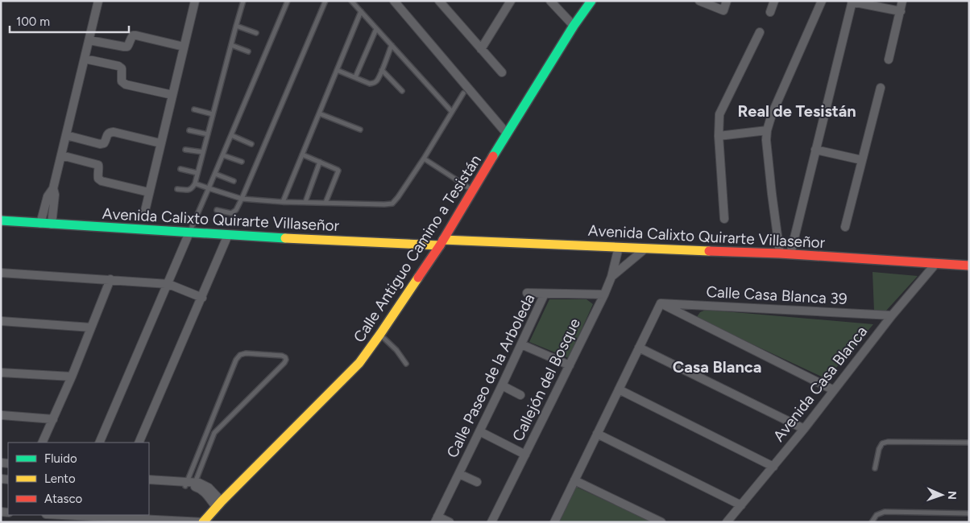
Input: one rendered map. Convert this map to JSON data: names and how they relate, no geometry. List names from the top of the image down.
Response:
{
  "streets": {
    "street": [
      "Avenida Calixto Quirarte Villaseñor",
      "Calle Antiguo Camino a Tesistán",
      "Calle Casa Blanca 39",
      "Calle Paseo de la Arboleda",
      "Callejón del Bosque",
      "Avenida Casa Blanca"
    ]
  },
  "crossings": [
    ["Avenida Calixto Quirarte Villaseñor", "Calle Antiguo Camino a Tesistán"],
    ["Avenida Calixto Quirarte Villaseñor", "Callejón del Bosque"],
    ["Avenida Calixto Quirarte Villaseñor", "Avenida Casa Blanca"],
    ["Calle Casa Blanca 39", "Avenida Casa Blanca"],
    ["Calle Paseo de la Arboleda", "Callejón del Bosque"]
  ],
  "districts": ["Real de Tesistán", "Casa Blanca"],
  "legend": ["Fluido", "Lento", "Atasco"],
  "scale_bar": "100 m",
  "north": "right"
}
